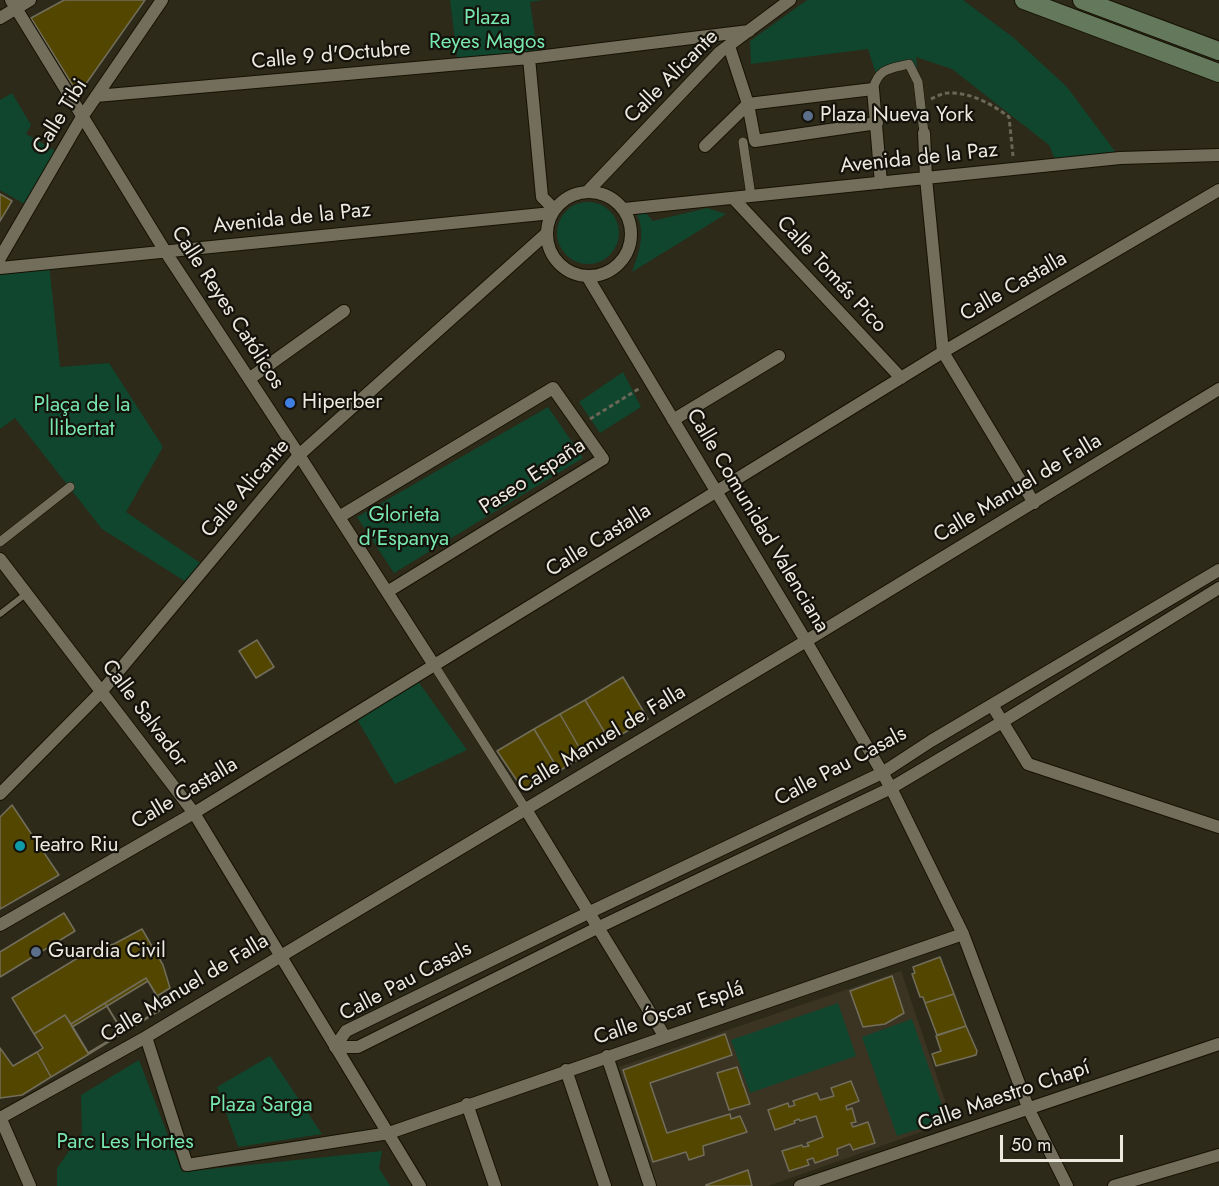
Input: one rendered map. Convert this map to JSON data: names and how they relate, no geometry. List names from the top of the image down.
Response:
{
  "streets": {
    "street": [
      "Calle 9 d'Octubre",
      "Calle Alicante",
      "Calle Tibi",
      "Avenida de la Paz",
      "Calle Tomás Pico",
      "Calle Castalla",
      "Calle Reyes Católicos",
      "Paseo España",
      "Calle Manuel de Falla",
      "Calle Comunidad Valenciana",
      "Calle Salvador",
      "Calle Pau Casals",
      "Calle Óscar Esplá",
      "Calle Maestro Chapí"
    ]
  },
  "crossings": [
    ["Calle 9 d'Octubre", "Calle Alicante"],
    ["Calle 9 d'Octubre", "Calle Tibi"],
    ["Calle Alicante", "Avenida de la Paz"],
    ["Calle Alicante", "Calle Reyes Católicos"],
    ["Calle Alicante", "Calle Comunidad Valenciana"],
    ["Calle Alicante", "Calle Salvador"],
    ["Calle Tibi", "Calle Reyes Católicos"],
    ["Avenida de la Paz", "Calle Tomás Pico"],
    ["Avenida de la Paz", "Calle Reyes Católicos"],
    ["Avenida de la Paz", "Calle Comunidad Valenciana"],
    ["Calle Tomás Pico", "Calle Castalla"],
    ["Calle Castalla", "Calle Reyes Católicos"],
    ["Calle Castalla", "Calle Comunidad Valenciana"],
    ["Calle Castalla", "Calle Salvador"],
    ["Calle Reyes Católicos", "Paseo España"],
    ["Calle Manuel de Falla", "Calle Comunidad Valenciana"],
    ["Calle Manuel de Falla", "Calle Salvador"],
    ["Calle Manuel de Falla", "Calle Óscar Esplá"],
    ["Calle Comunidad Valenciana", "Calle Pau Casals"],
    ["Calle Comunidad Valenciana", "Calle Óscar Esplá"],
    ["Calle Comunidad Valenciana", "Calle Maestro Chapí"],
    ["Calle Salvador", "Calle Pau Casals"],
    ["Calle Salvador", "Calle Óscar Esplá"]
  ],
  "parks": [
    "Plaza Reyes Magos",
    "Plaça de la llibertat",
    "Glorieta d'Espanya",
    "Plaza Sarga",
    "Parc Les Hortes"
  ],
  "places": [
    "Plaza Nueva York",
    "Hiperber",
    "Teatro Riu",
    "Guardia Civil"
  ],
  "scale_bar": "50 m"
}
